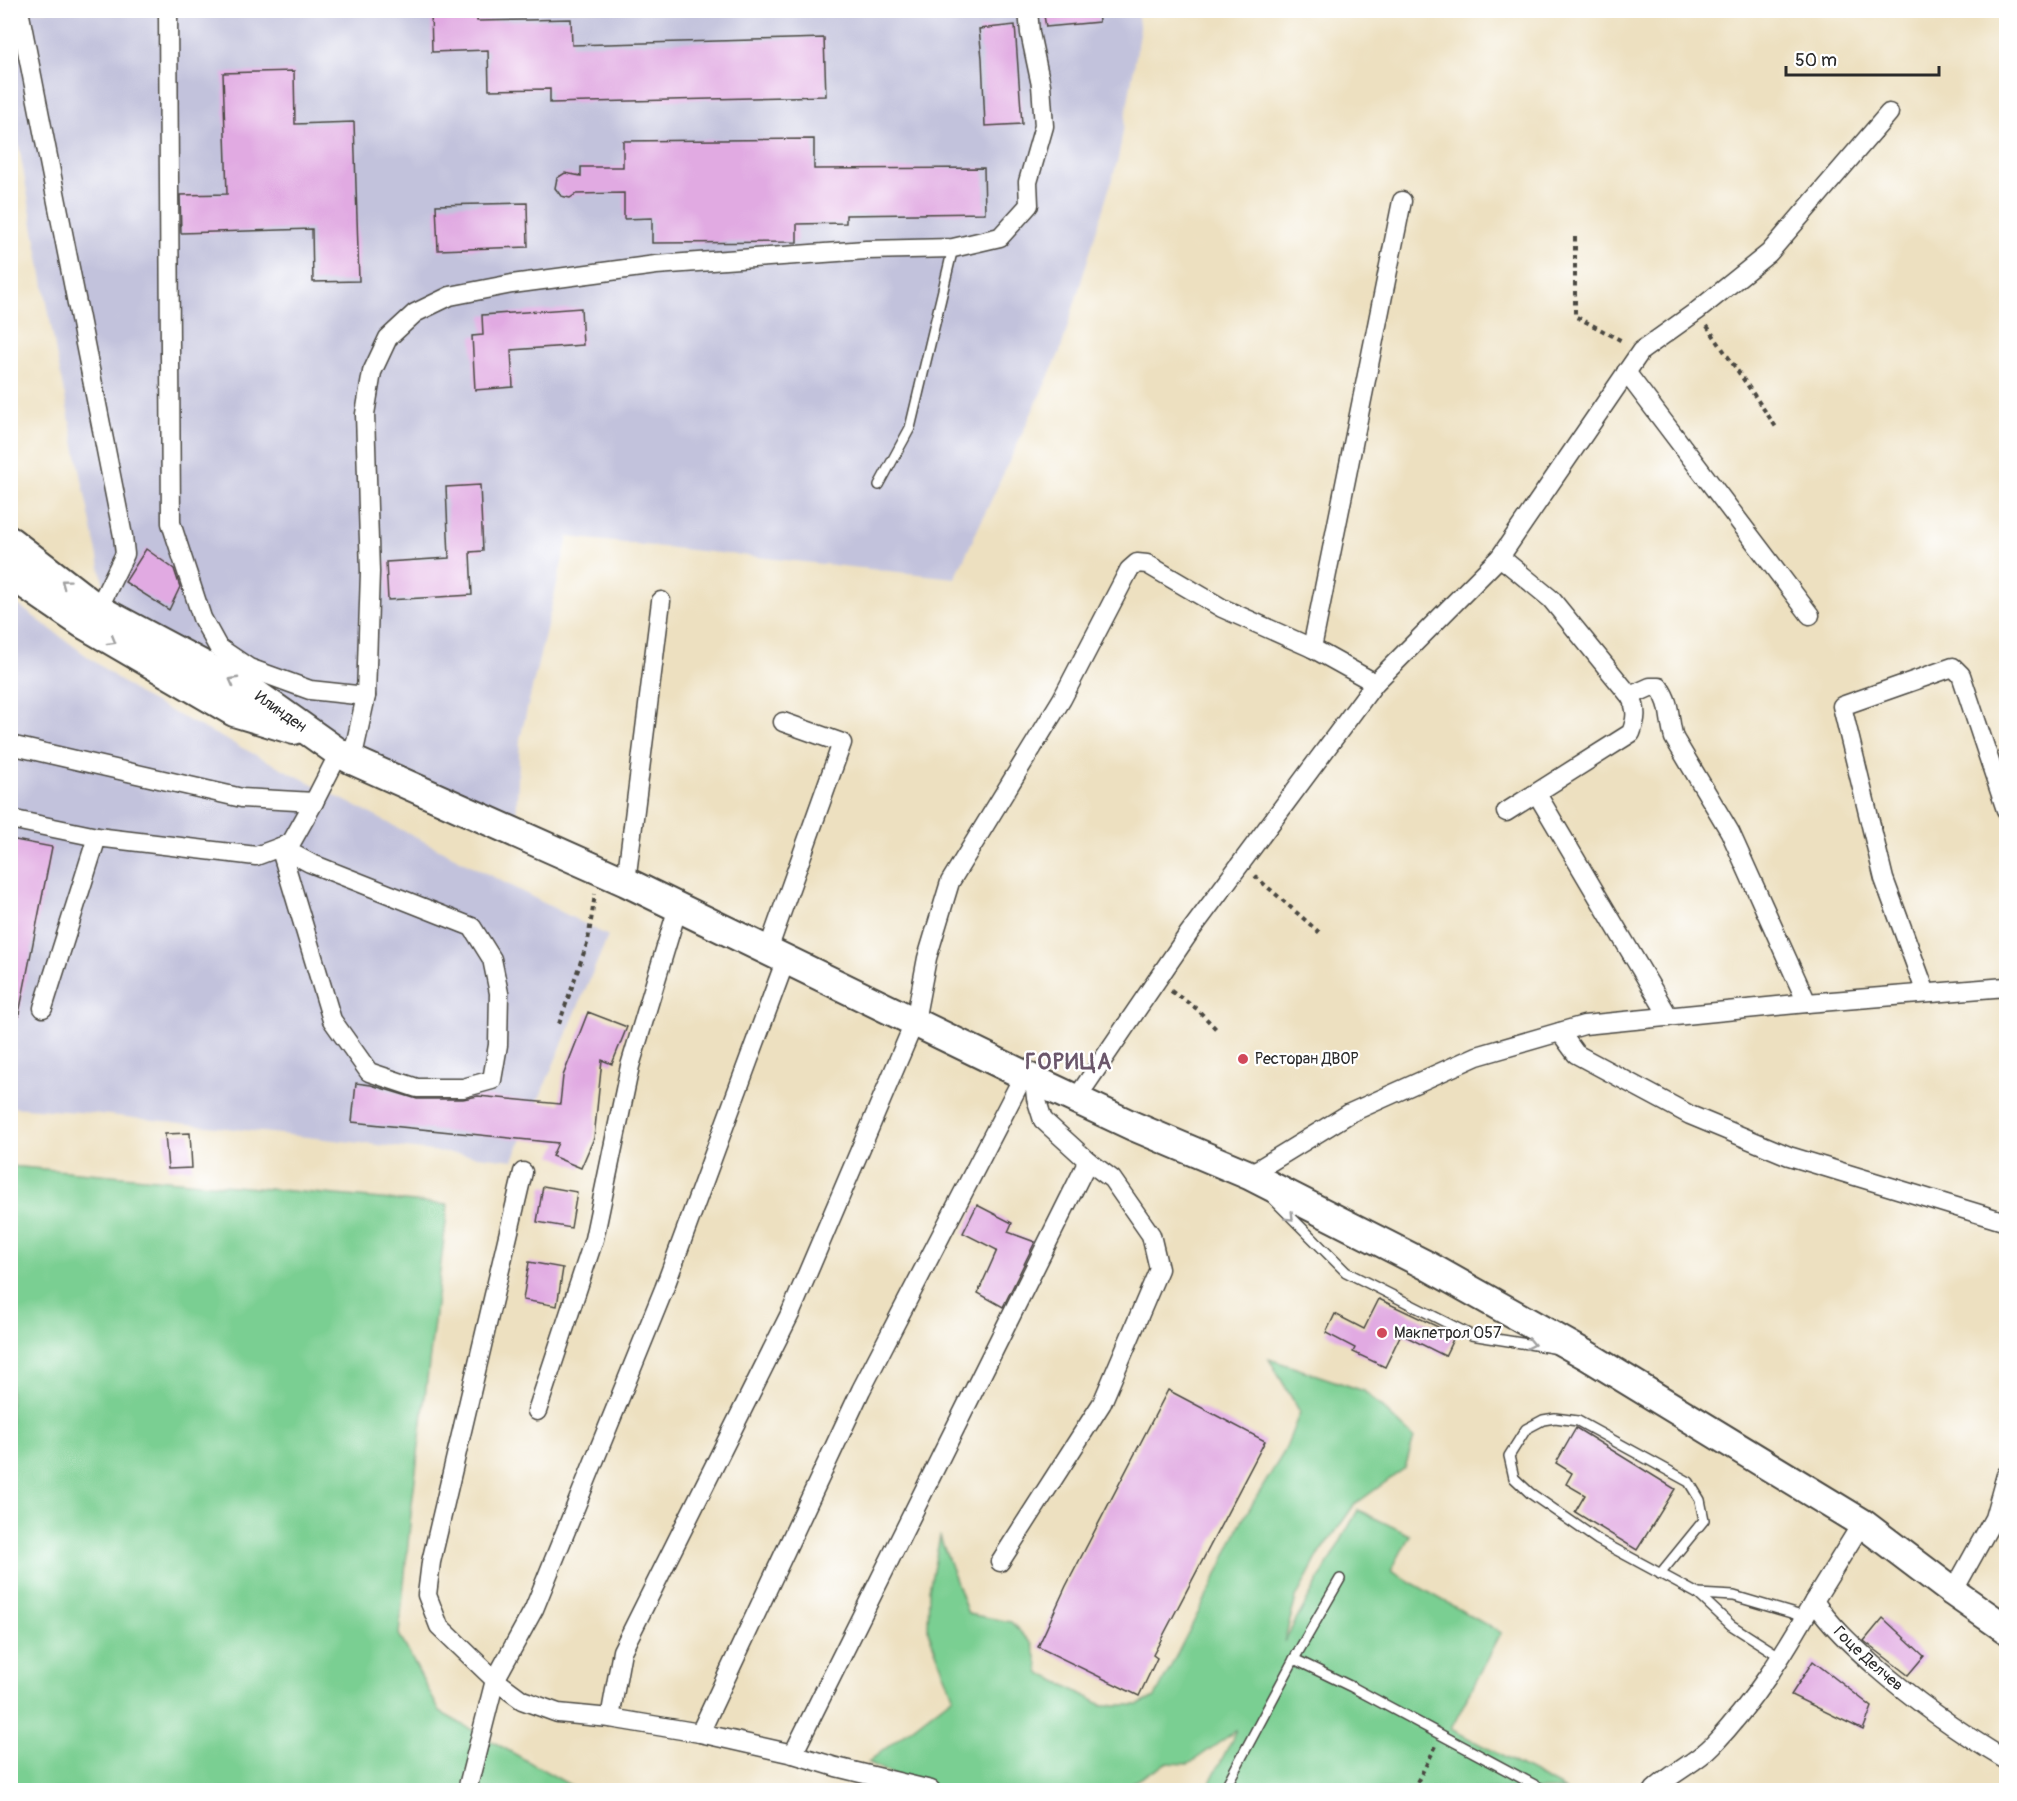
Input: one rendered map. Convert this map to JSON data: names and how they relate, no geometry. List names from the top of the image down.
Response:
{
  "streets": {
    "main road": ["Илинден"],
    "street": ["Гоце Делчев"]
  },
  "districts": ["ГОРИЦА"],
  "places": ["Ресторан ДВОР", "Макпетрол 057"],
  "scale_bar": "50 m"
}
